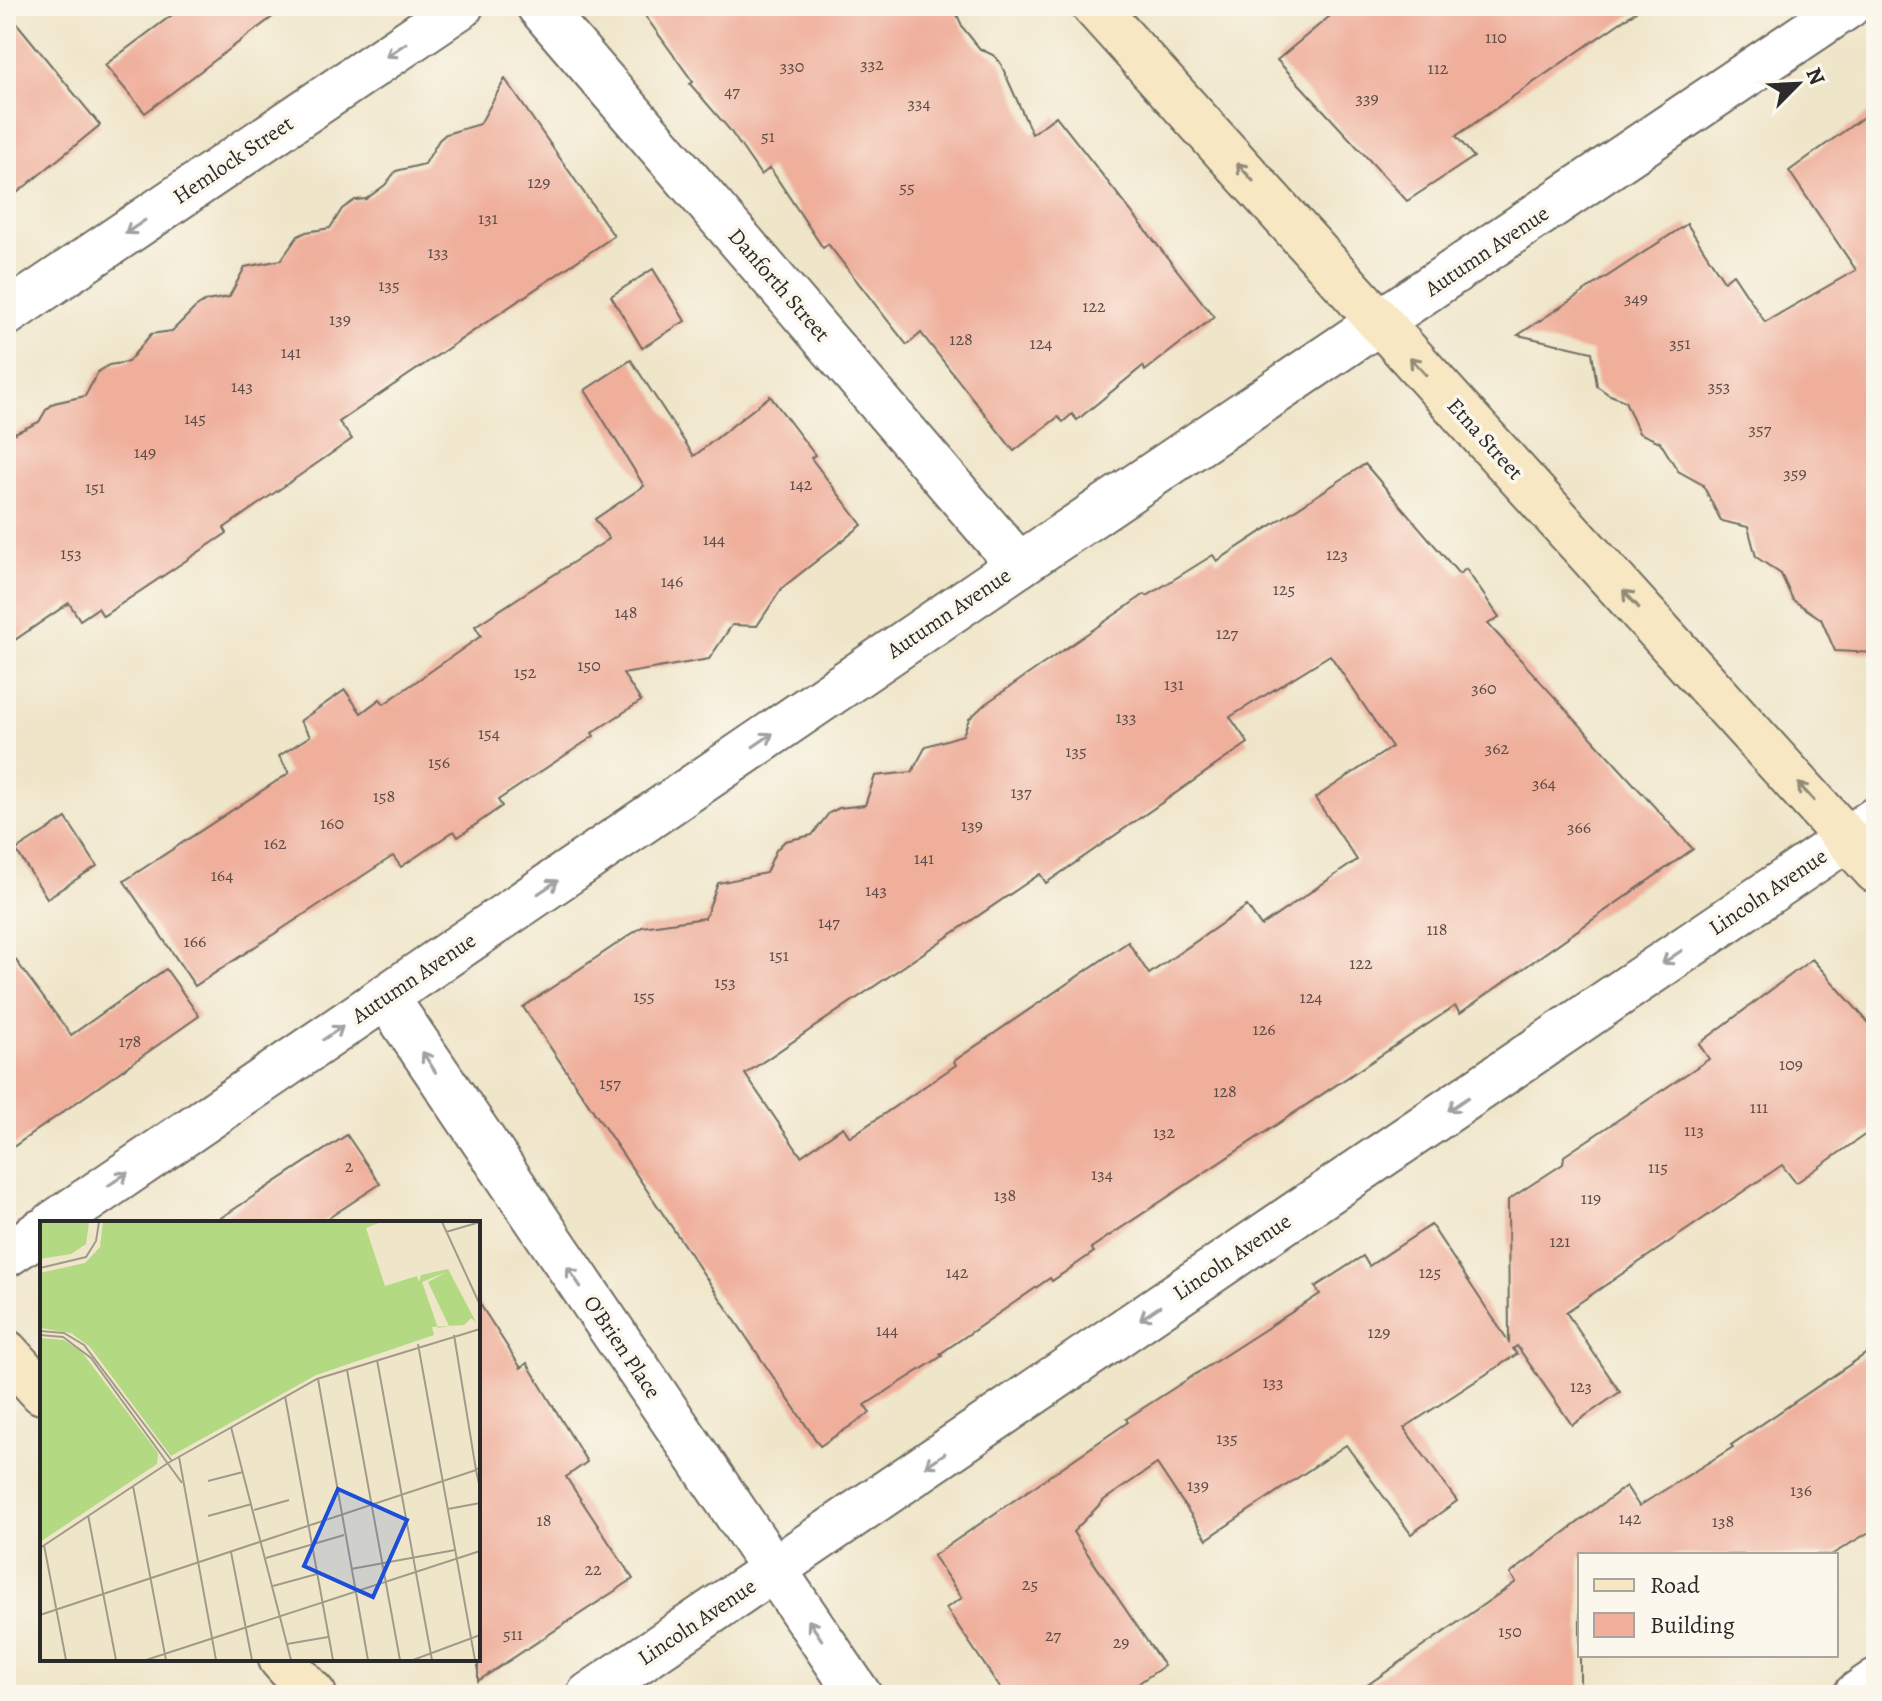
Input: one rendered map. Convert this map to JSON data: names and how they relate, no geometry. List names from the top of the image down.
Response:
{
  "streets": {
    "main road": ["Etna Street"],
    "street": [
      "Hemlock Street",
      "Autumn Avenue",
      "Danforth Street",
      "Lincoln Avenue",
      "O'Brien Place"
    ]
  },
  "crossings": [
    ["Autumn Avenue", "Danforth Street"],
    ["Autumn Avenue", "Etna Street"],
    ["Autumn Avenue", "O'Brien Place"],
    ["Etna Street", "Lincoln Avenue"],
    ["Lincoln Avenue", "O'Brien Place"]
  ],
  "one_way": [
    "Hemlock Street",
    "Autumn Avenue",
    "Etna Street",
    "Lincoln Avenue",
    "O'Brien Place"
  ],
  "house_numbers": [
    "110",
    "332",
    "330",
    "112",
    "47",
    "339",
    "334",
    "51",
    "129",
    "55",
    "131",
    "133",
    "135",
    "349",
    "122",
    "139",
    "128",
    "124",
    "351",
    "141",
    "143",
    "353",
    "145",
    "357",
    "149",
    "359",
    "142",
    "151",
    "144",
    "153",
    "123",
    "146",
    "125",
    "148",
    "127",
    "150",
    "152",
    "131",
    "360",
    "133",
    "154",
    "362",
    "135",
    "156",
    "364",
    "137",
    "158",
    "160",
    "139",
    "366",
    "162",
    "141",
    "164",
    "143",
    "147",
    "118",
    "166",
    "151",
    "122",
    "153",
    "155",
    "124",
    "126",
    "178",
    "109",
    "157",
    "128",
    "111",
    "113",
    "132",
    "2",
    "115",
    "134",
    "138",
    "119",
    "121",
    "142",
    "125",
    "144",
    "129",
    "133",
    "123",
    "135",
    "139",
    "136",
    "142",
    "18",
    "138",
    "22",
    "25",
    "150",
    "511",
    "27",
    "29"
  ],
  "legend": ["Road", "Building"],
  "north": "top right"
}
